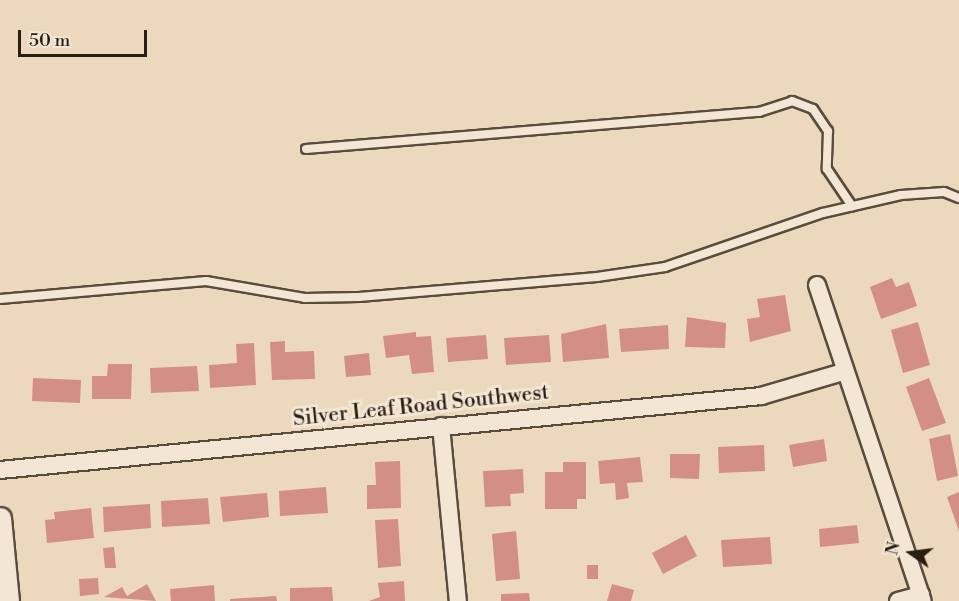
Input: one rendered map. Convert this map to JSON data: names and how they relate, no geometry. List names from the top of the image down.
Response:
{
  "streets": {
    "street": ["Silver Leaf Road Southwest"]
  },
  "scale_bar": "50 m",
  "north": "left"
}
